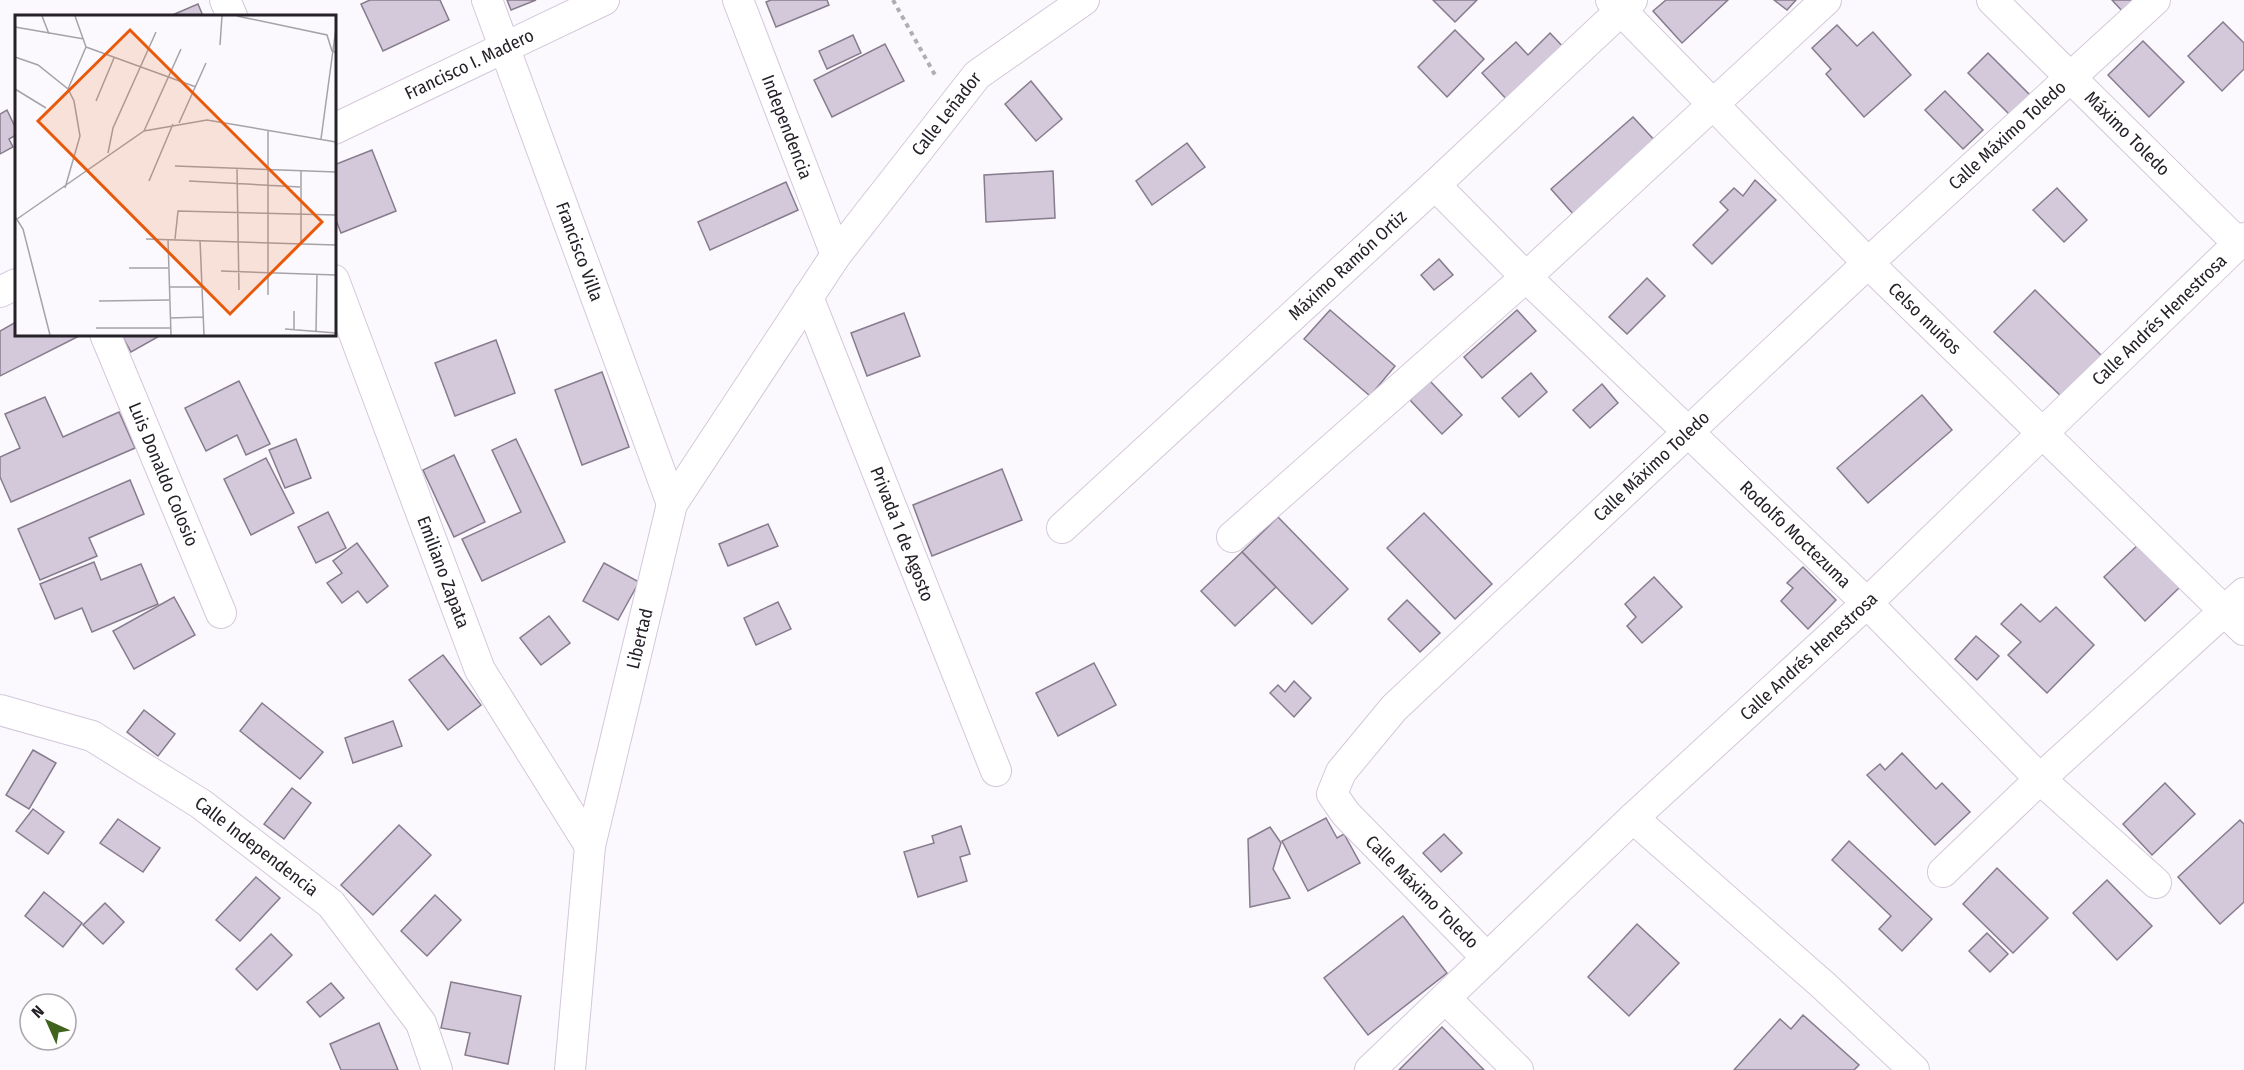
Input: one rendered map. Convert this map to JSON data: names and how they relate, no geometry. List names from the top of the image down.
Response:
{
  "streets": {
    "street": [
      "Francisco I. Madero",
      "Calle Leñador",
      "Independencia",
      "Máximo Toledo",
      "Calle Máximo Toledo",
      "Francisco Villa",
      "Máximo Ramón Ortiz",
      "Celso muños",
      "Calle Andrés Henestrosa",
      "Luis Donaldo Colosio",
      "Privada 1 de Agosto",
      "Rodolfo Moctezuma",
      "Emiliano Zapata",
      "Libertad",
      "Calle Independencia"
    ]
  },
  "crossings": [
    ["Francisco I. Madero", "Francisco Villa"],
    ["Calle Leñador", "Independencia"],
    ["Calle Leñador", "Libertad"],
    ["Independencia", "Libertad"],
    ["Máximo Toledo", "Calle Máximo Toledo"],
    ["Máximo Toledo", "Calle Andrés Henestrosa"],
    ["Calle Máximo Toledo", "Celso muños"],
    ["Calle Máximo Toledo", "Calle Andrés Henestrosa"],
    ["Calle Máximo Toledo", "Rodolfo Moctezuma"],
    ["Francisco Villa", "Libertad"],
    ["Máximo Ramón Ortiz", "Celso muños"],
    ["Máximo Ramón Ortiz", "Rodolfo Moctezuma"],
    ["Celso muños", "Calle Andrés Henestrosa"],
    ["Calle Andrés Henestrosa", "Rodolfo Moctezuma"],
    ["Privada 1 de Agosto", "Libertad"],
    ["Emiliano Zapata", "Libertad"]
  ],
  "north": "top left"
}
